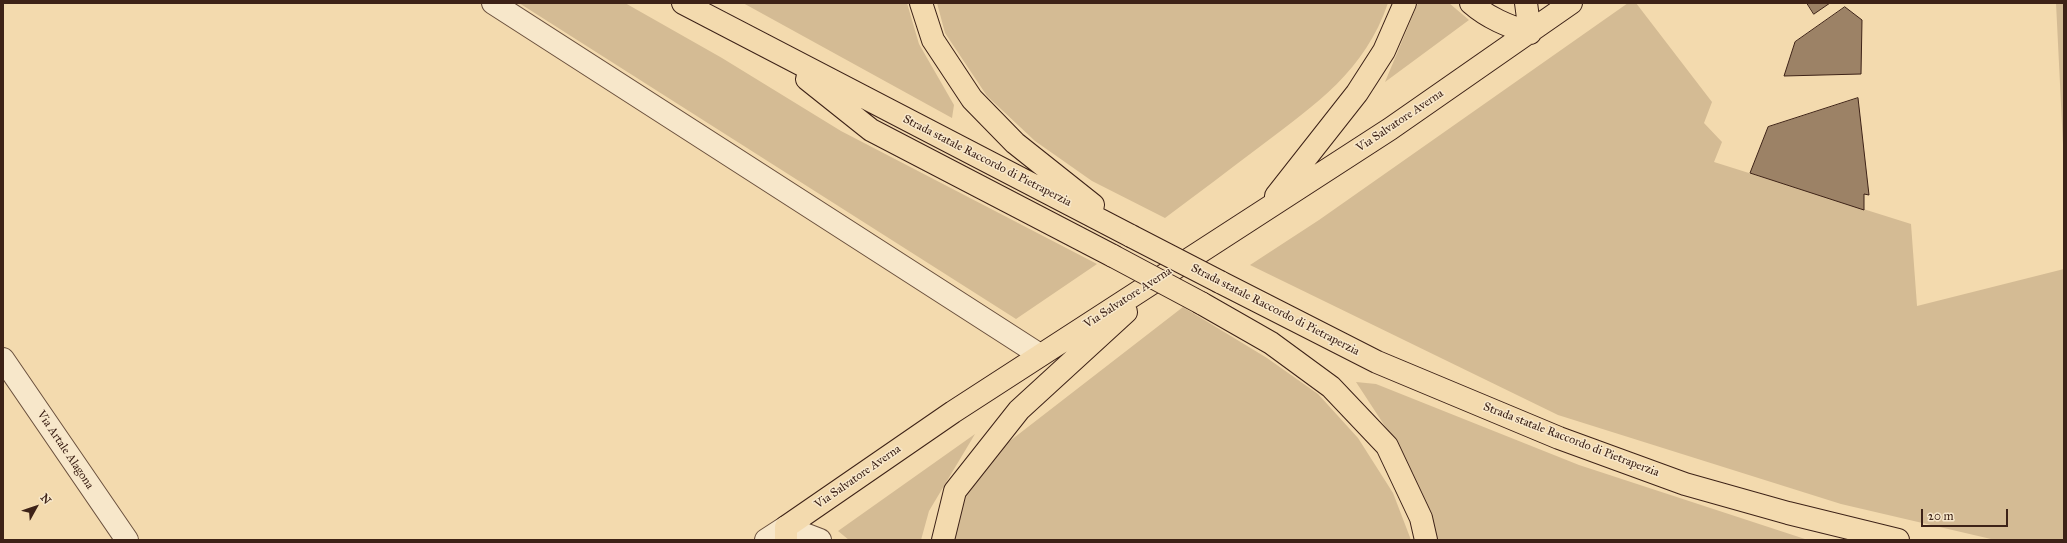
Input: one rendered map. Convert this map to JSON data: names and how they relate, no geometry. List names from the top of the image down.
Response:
{
  "streets": {
    "main road": ["Via Salvatore Averna", "Strada statale Raccordo di Pietraperzia"],
    "street": ["Via Artale Alagona"]
  },
  "scale_bar": "20 m",
  "north": "top right"
}
